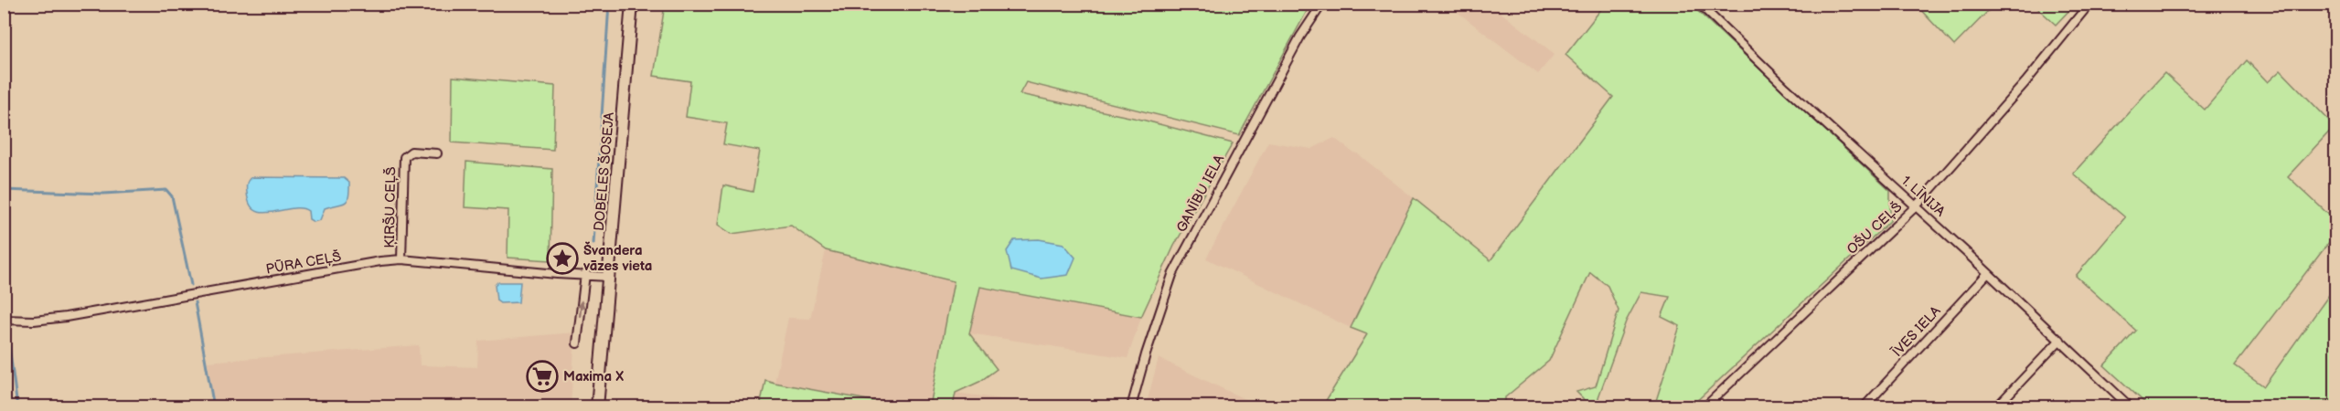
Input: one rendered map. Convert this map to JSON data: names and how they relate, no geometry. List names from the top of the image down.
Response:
{
  "streets": {
    "main road": ["DOBELES ŠOSEJA"],
    "street": [
      "GANĪBU IELA",
      "1. LĪNIJA",
      "ĶIRŠU CEĻŠ",
      "OŠU CEĻŠ",
      "PŪRA CEĻŠ",
      "ĪVES IELA"
    ]
  },
  "crossings": [
    ["DOBELES ŠOSEJA", "PŪRA CEĻŠ"],
    ["1. LĪNIJA", "OŠU CEĻŠ"],
    ["1. LĪNIJA", "ĪVES IELA"],
    ["ĶIRŠU CEĻŠ", "PŪRA CEĻŠ"]
  ],
  "places": {
    "place": ["Švandera vāzes vieta"],
    "supermarket": ["Maxima X"]
  }
}
